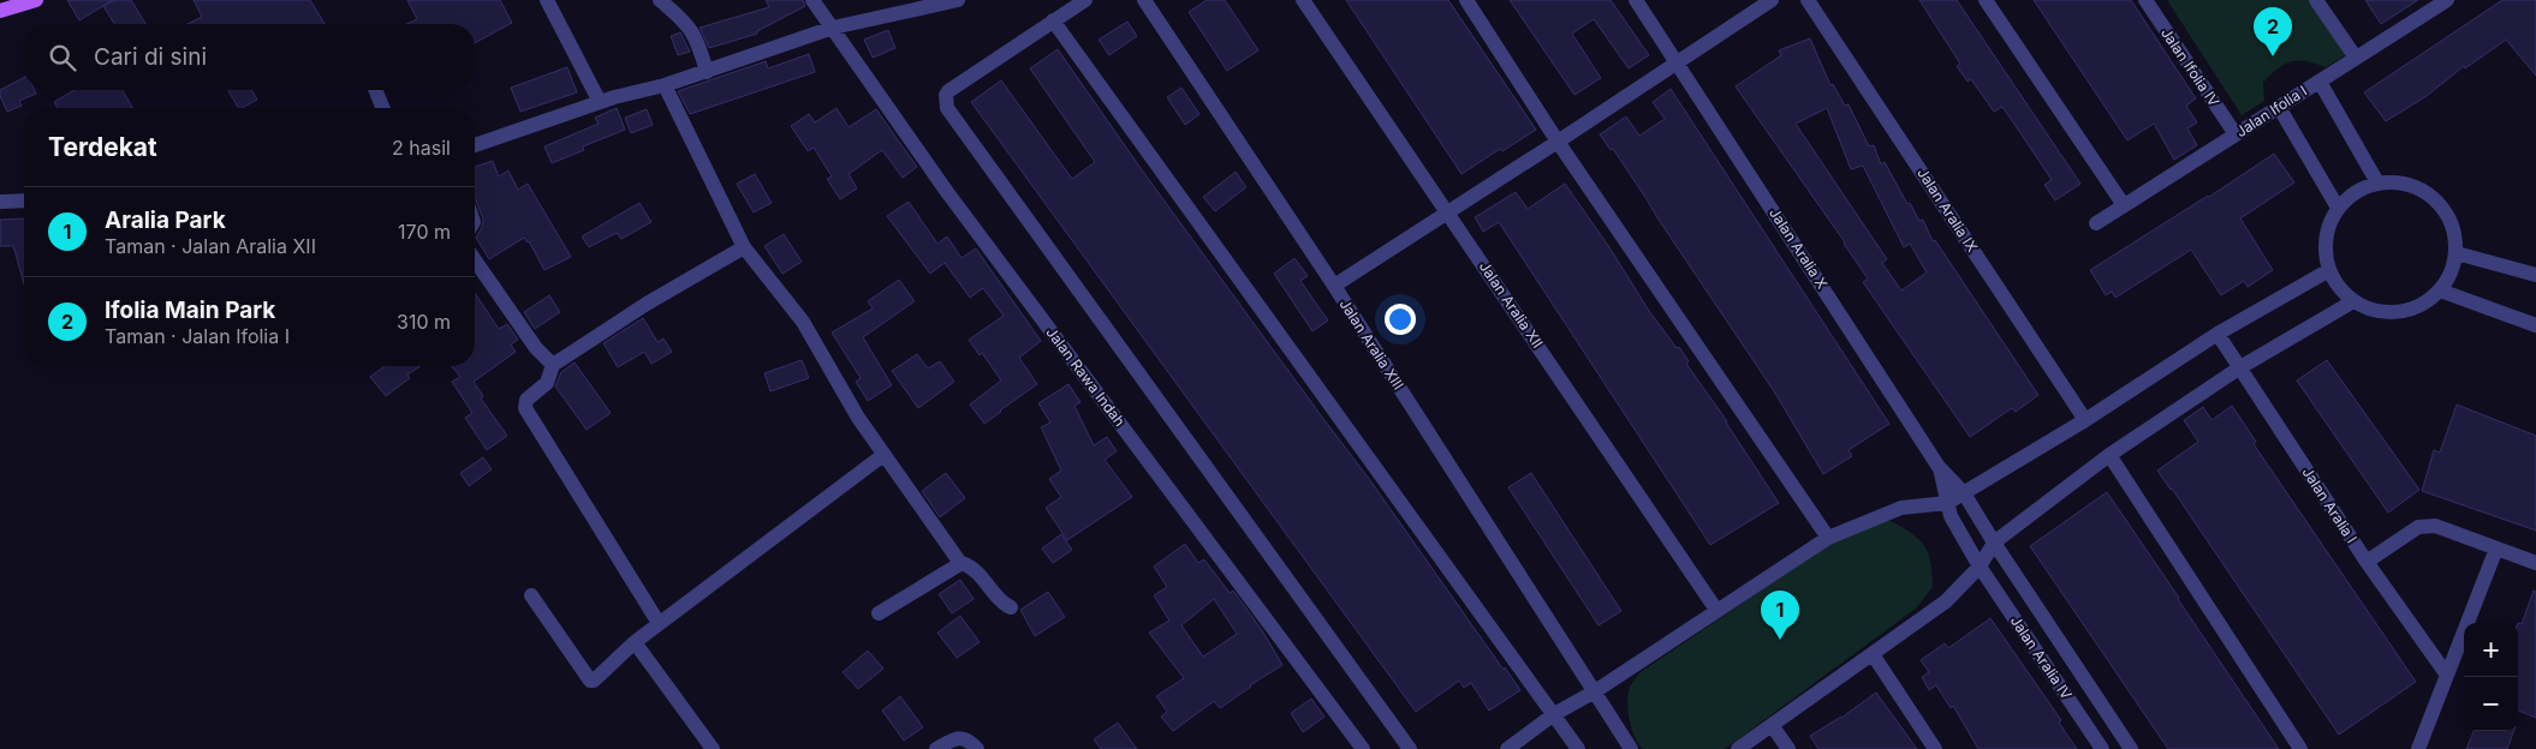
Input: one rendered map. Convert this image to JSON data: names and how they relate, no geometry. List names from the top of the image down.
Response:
{
  "streets": {
    "street": [
      "Jalan Ifolia IV",
      "Jalan Ifolia I",
      "Jalan Aralia IX",
      "Jalan Aralia X",
      "Jalan Aralia XII",
      "Jalan Aralia XIII",
      "Jalan Rawa Indah",
      "Jalan Aralia I",
      "Jalan Aralia IV"
    ]
  },
  "crossings": [
    ["Jalan Ifolia IV", "Jalan Ifolia I"],
    ["Jalan Aralia X", "Jalan Aralia IV"]
  ],
  "page": {
    "pins": ["2", "1"],
    "search": "Cari di sini",
    "heading": ["Terdekat", "2 hasil"],
    "list": [
      {
        "mark": "1",
        "name": "Aralia Park",
        "note": "Taman · Jalan Aralia XII",
        "value": "170 m"
      },
      {
        "mark": "2",
        "name": "Ifolia Main Park",
        "note": "Taman · Jalan Ifolia I",
        "value": "310 m"
      }
    ],
    "map_buttons": ["+", "−"]
  }
}
